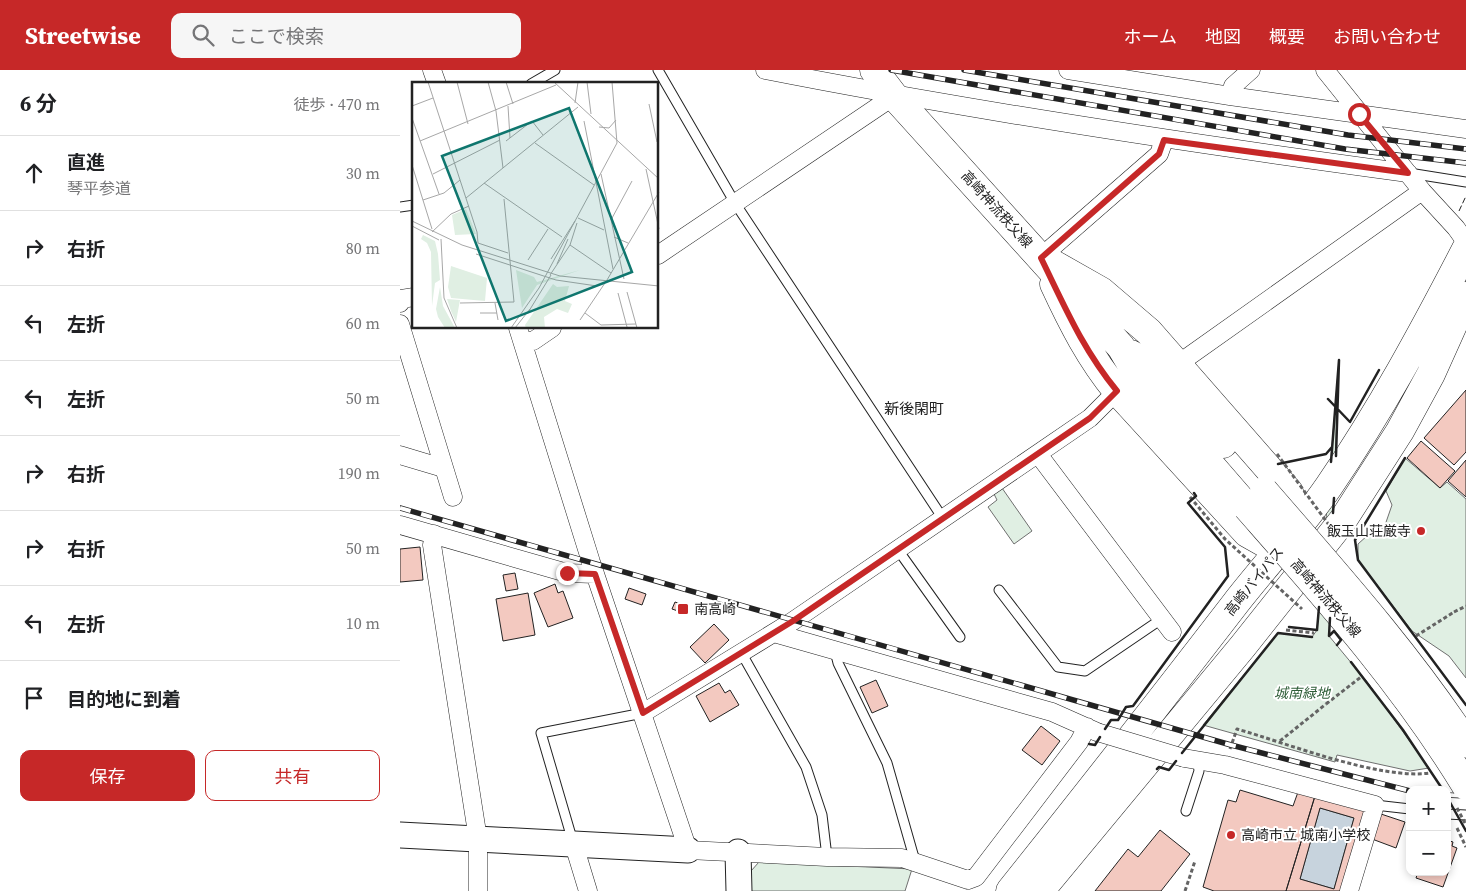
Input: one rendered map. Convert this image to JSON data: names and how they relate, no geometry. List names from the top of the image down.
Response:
{
  "streets": {
    "main road": ["高崎神流秩父線", "高崎バイパス"]
  },
  "districts": ["新後閑町"],
  "parks": ["城南緑地"],
  "places": {
    "other": ["飯玉山荘厳寺", "高崎市立 城南小学校"],
    "transit": ["南高崎"]
  },
  "page": {
    "header": "Streetwise",
    "search": "ここで検索",
    "nav": [
      "ホーム",
      "地図",
      "概要",
      "お問い合わせ"
    ],
    "heading": ["6 分", "徒歩 · 470 m"],
    "list": [
      ["直進", "琴平参道", "30 m"],
      ["右折", "80 m"],
      ["左折", "60 m"],
      ["左折", "50 m"],
      ["右折", "190 m"],
      ["右折", "50 m"],
      ["左折", "10 m"],
      "目的地に到着"
    ],
    "buttons": ["保存", "共有"],
    "map_buttons": ["+", "−"]
  }
}
